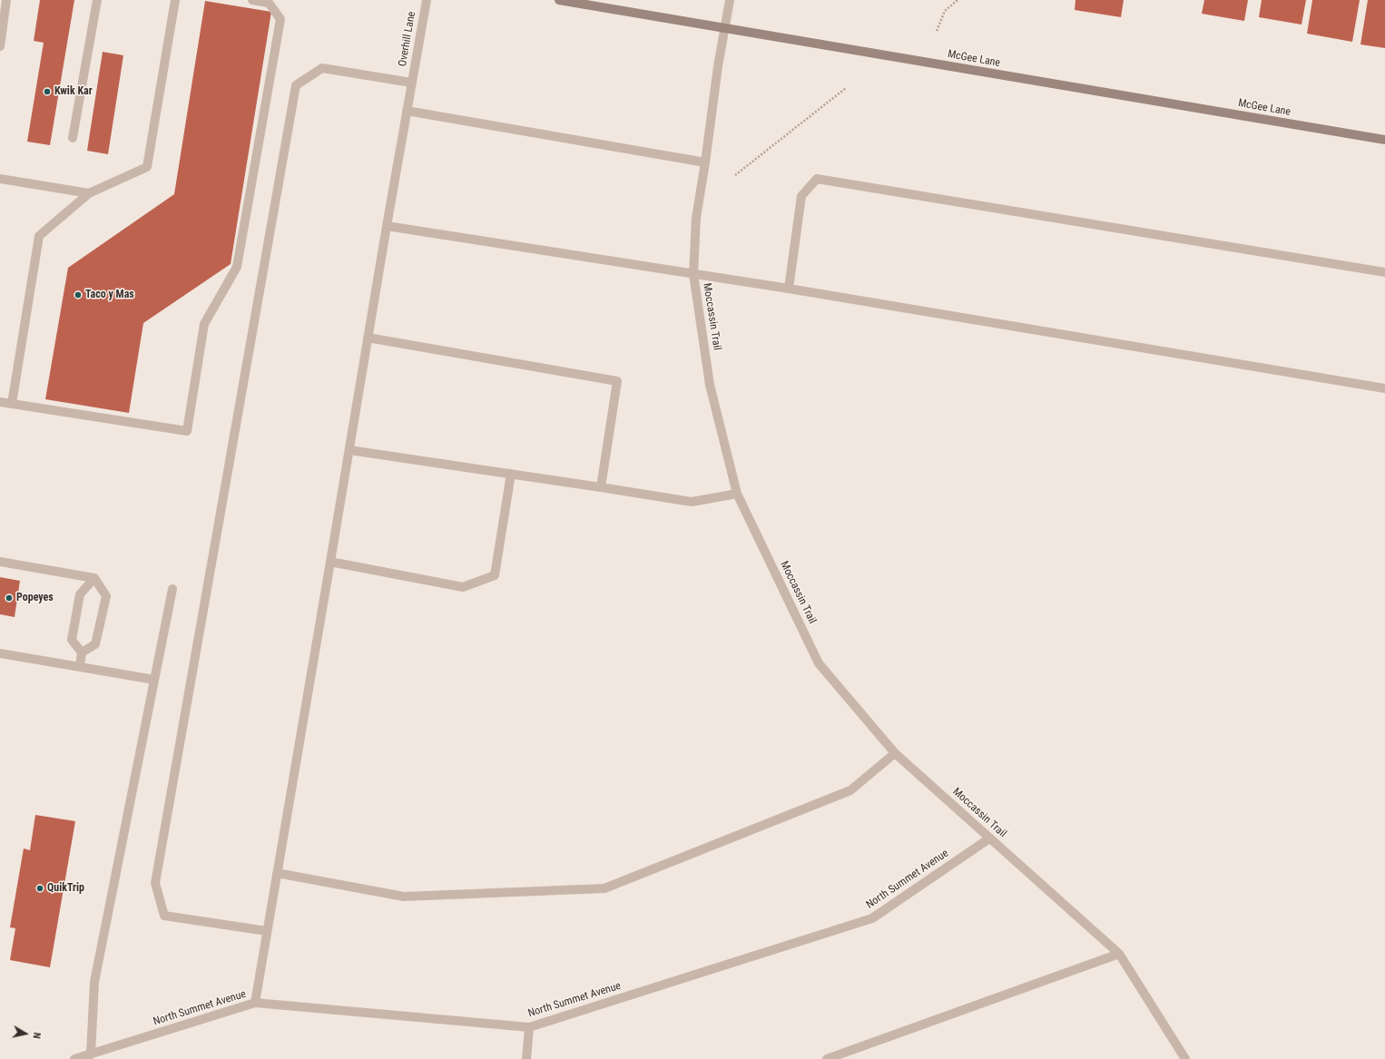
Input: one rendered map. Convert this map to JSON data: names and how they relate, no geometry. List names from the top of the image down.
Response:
{
  "streets": {
    "street": [
      "Overhill Lane",
      "McGee Lane",
      "Moccassin Trail",
      "North Summet Avenue"
    ]
  },
  "crossings": [
    ["Overhill Lane", "North Summet Avenue"],
    ["McGee Lane", "Moccassin Trail"],
    ["Moccassin Trail", "North Summet Avenue"]
  ],
  "places": [
    "Kwik Kar",
    "Taco y Mas",
    "Popeyes",
    "QuikTrip"
  ],
  "north": "right"
}
